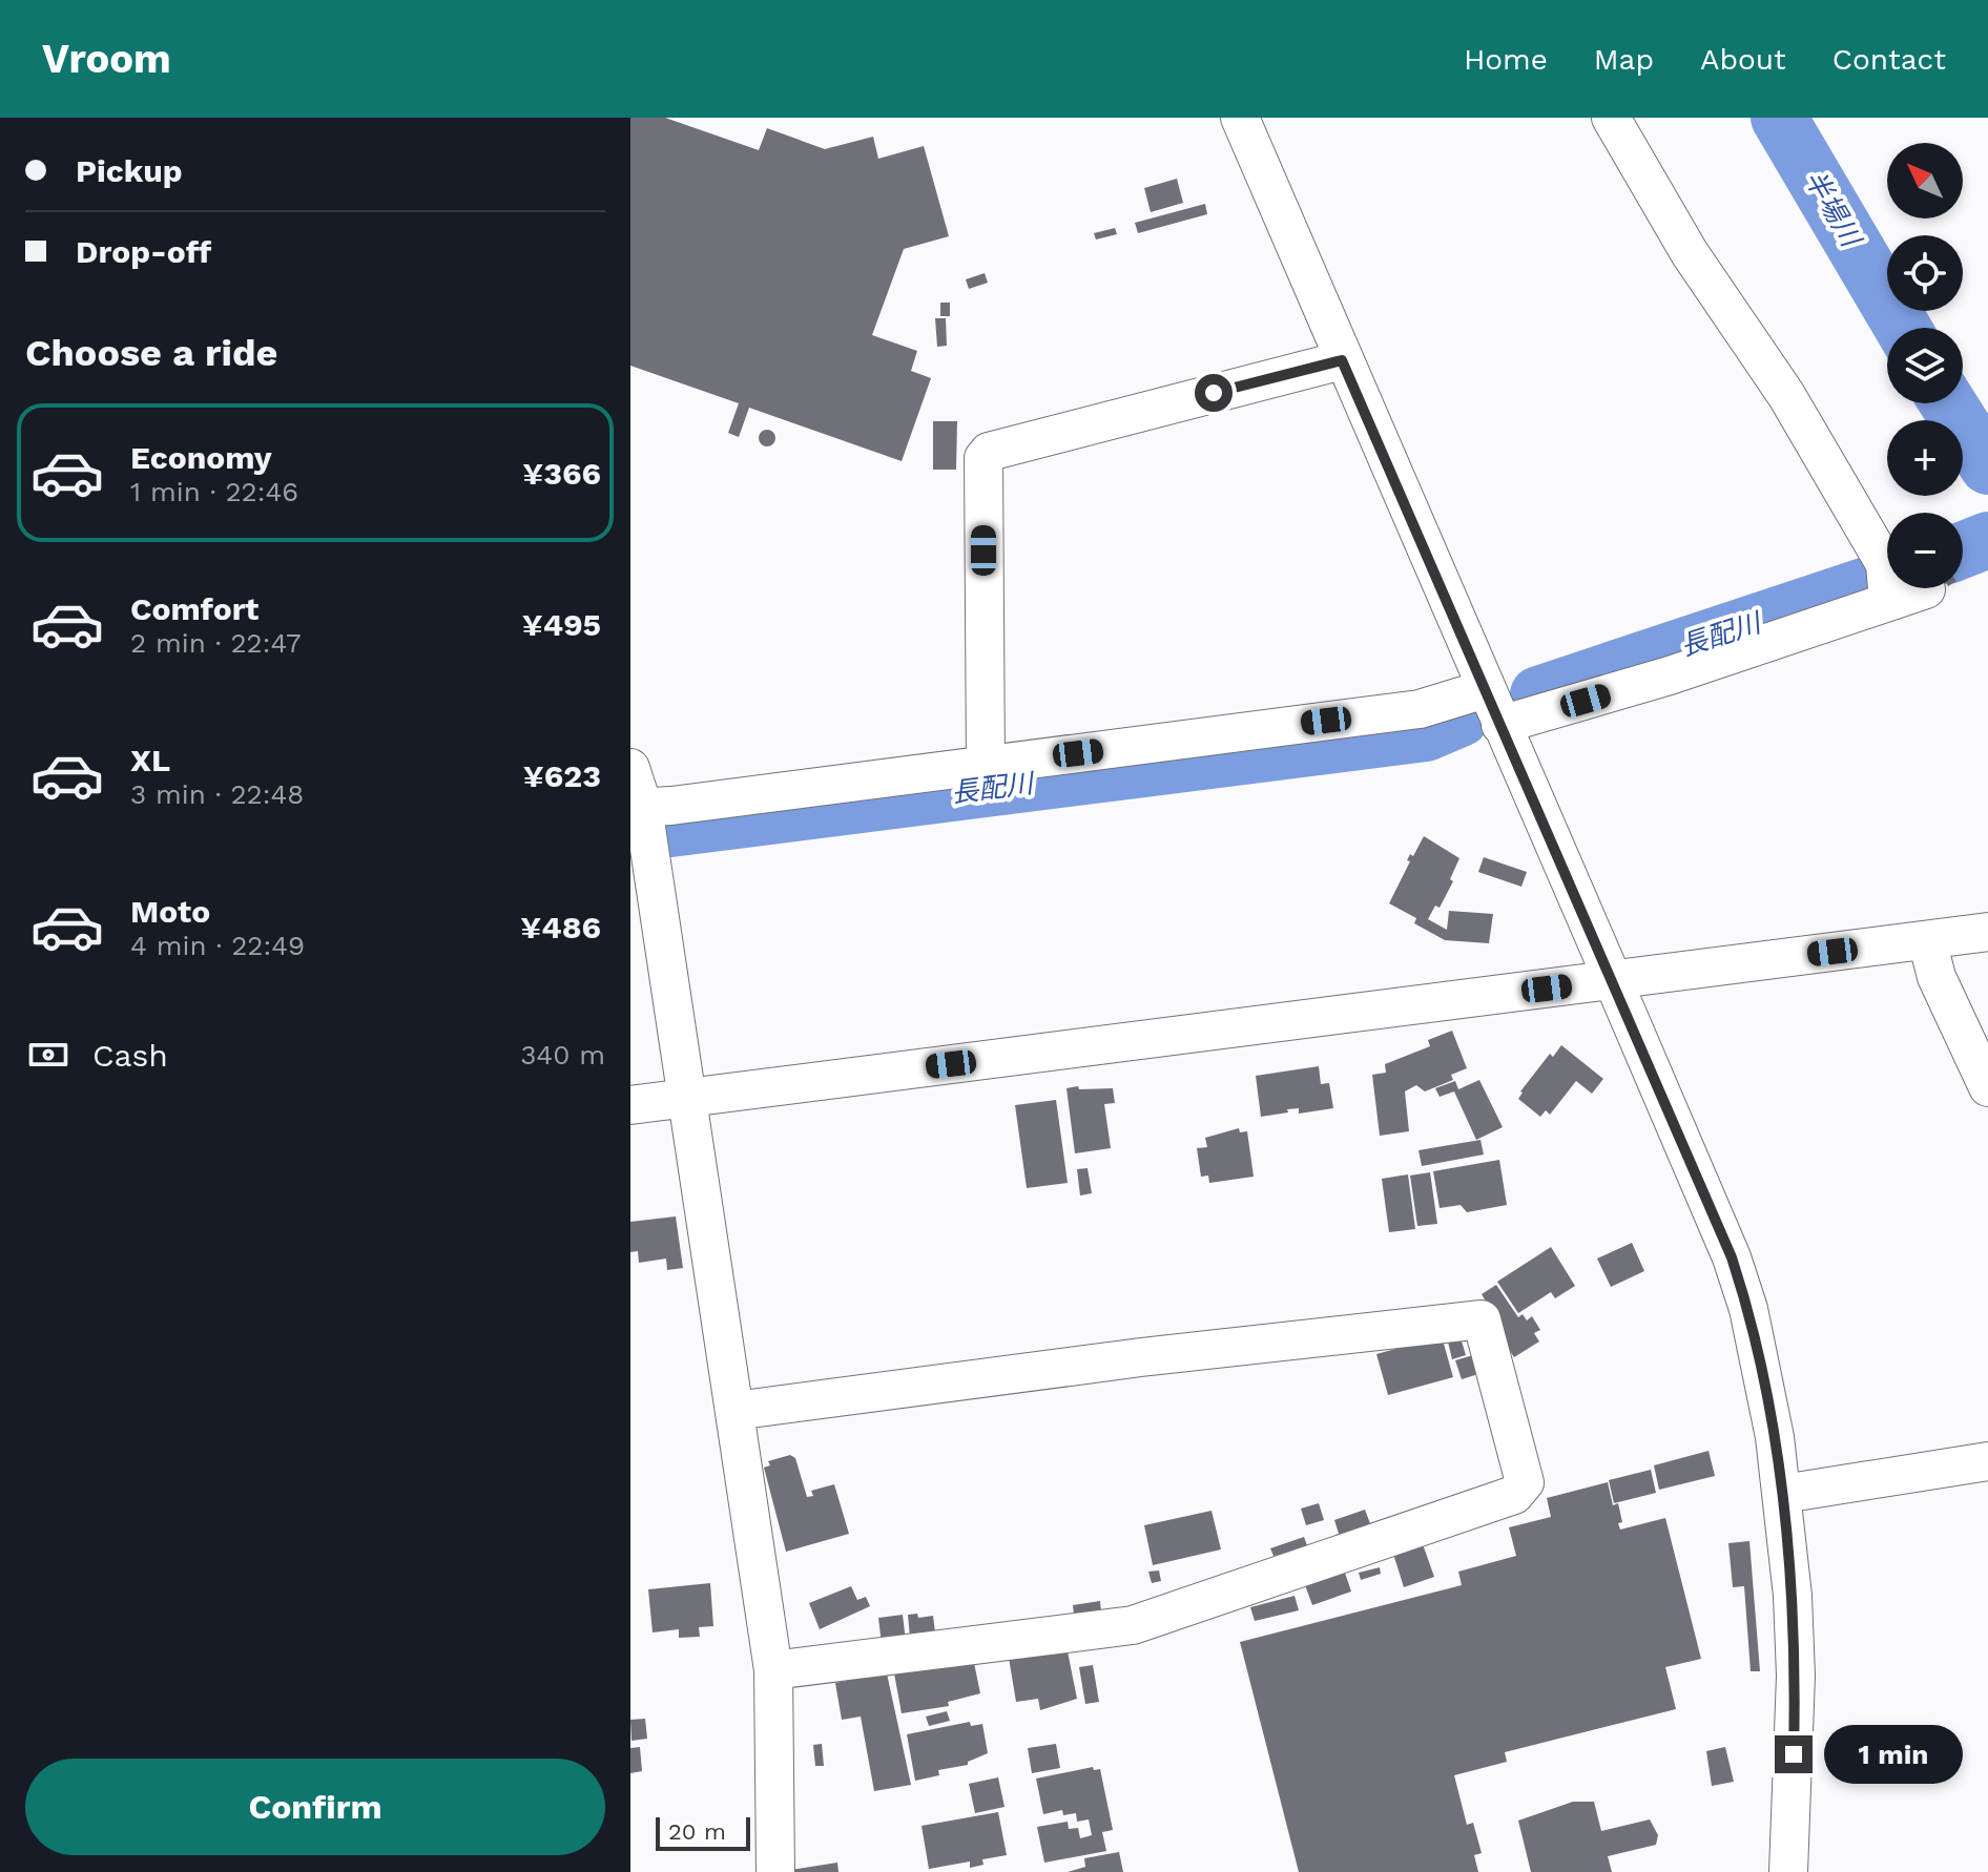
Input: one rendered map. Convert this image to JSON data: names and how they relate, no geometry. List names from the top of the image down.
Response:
{
  "water": ["半場川", "長配川"],
  "scale_bar": "20 m",
  "north": "top left",
  "page": {
    "header": "Vroom",
    "nav": [
      "Home",
      "Map",
      "About",
      "Contact"
    ],
    "banner": ["Pickup", "Drop-off"],
    "map_buttons": ["+", "−"],
    "heading": "Choose a ride",
    "list": [
      {
        "name": "Economy",
        "note": "1 min · 22:46",
        "value": "¥366"
      },
      {
        "name": "Comfort",
        "note": "2 min · 22:47",
        "value": "¥495"
      },
      {
        "name": "XL",
        "note": "3 min · 22:48",
        "value": "¥623"
      },
      {
        "name": "Moto",
        "note": "4 min · 22:49",
        "value": "¥486"
      }
    ],
    "pay": ["Cash", "340 m"],
    "bubble": "1 min",
    "buttons": "Confirm",
    "scale": "20 m"
  }
}
